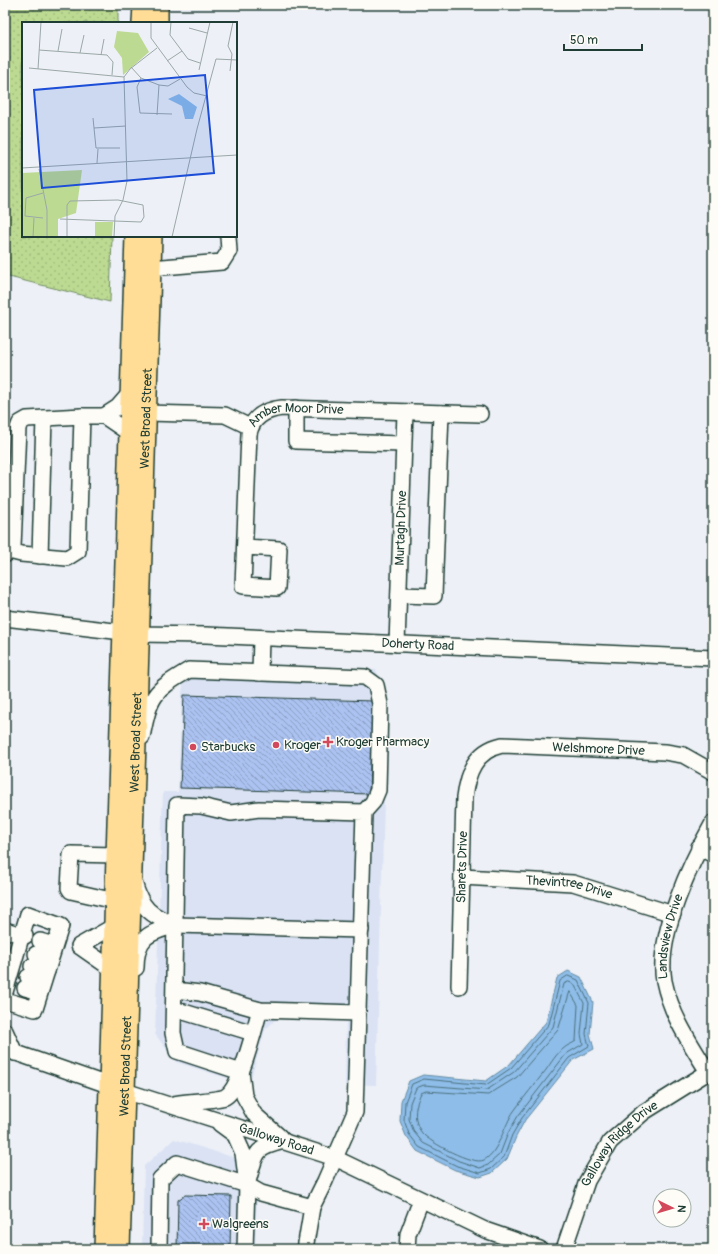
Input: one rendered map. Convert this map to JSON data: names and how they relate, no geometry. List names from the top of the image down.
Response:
{
  "streets": {
    "main road": ["West Broad Street"],
    "street": [
      "Amber Moor Drive",
      "Murtagh Drive",
      "Doherty Road",
      "Welshmore Drive",
      "Sharets Drive",
      "Thevintree Drive",
      "Landsview Drive",
      "Galloway Road",
      "Galloway Ridge Drive"
    ]
  },
  "crossings": [
    ["West Broad Street", "Doherty Road"],
    ["West Broad Street", "Galloway Road"],
    ["Amber Moor Drive", "Murtagh Drive"],
    ["Murtagh Drive", "Doherty Road"],
    ["Welshmore Drive", "Sharets Drive"],
    ["Sharets Drive", "Thevintree Drive"],
    ["Thevintree Drive", "Landsview Drive"],
    ["Landsview Drive", "Galloway Ridge Drive"]
  ],
  "places": {
    "health": ["Kroger Pharmacy", "Walgreens"],
    "other": ["Kroger", "Starbucks"]
  },
  "scale_bar": "50 m",
  "north": "right"
}
